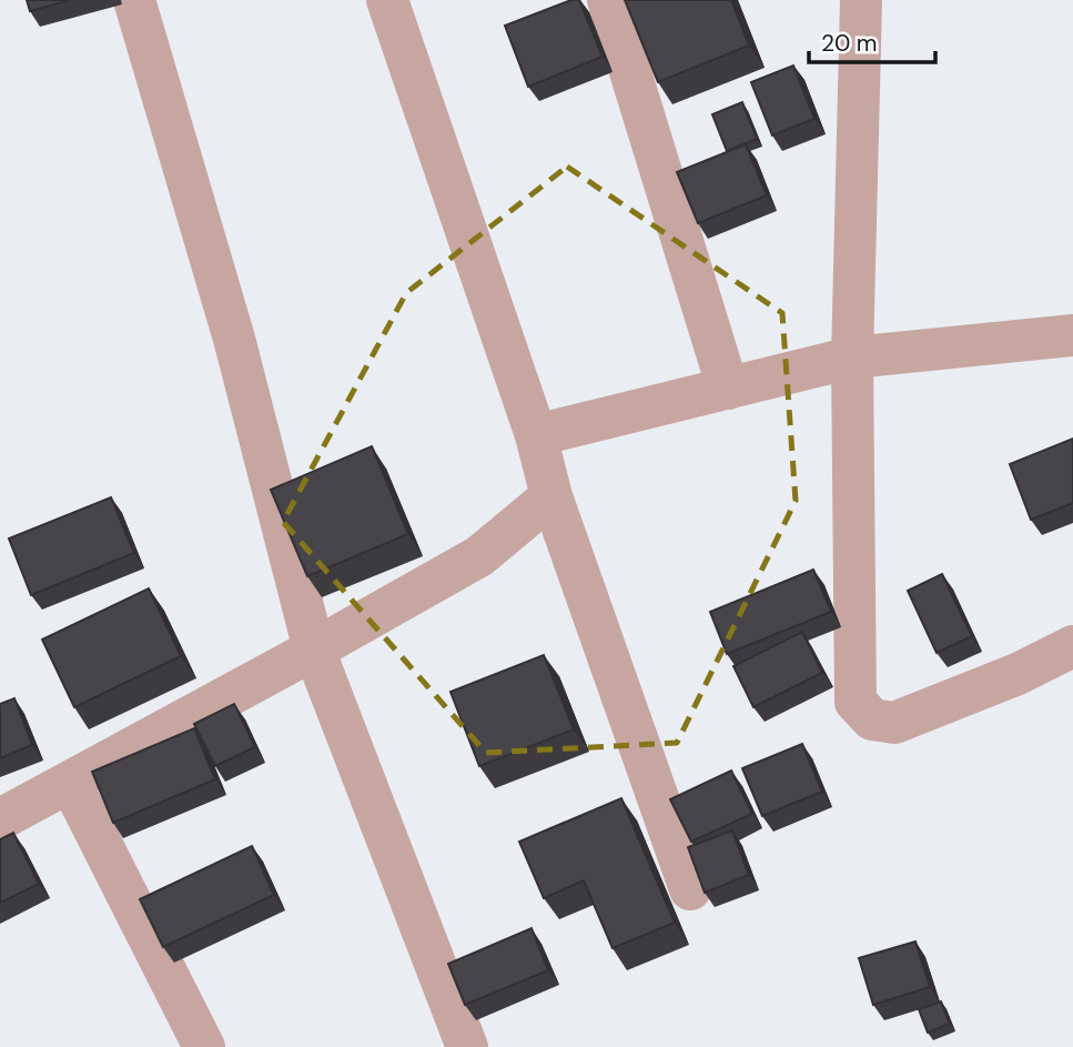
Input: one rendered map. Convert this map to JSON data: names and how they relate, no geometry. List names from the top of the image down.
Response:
{
  "scale_bar": "20 m"
}
